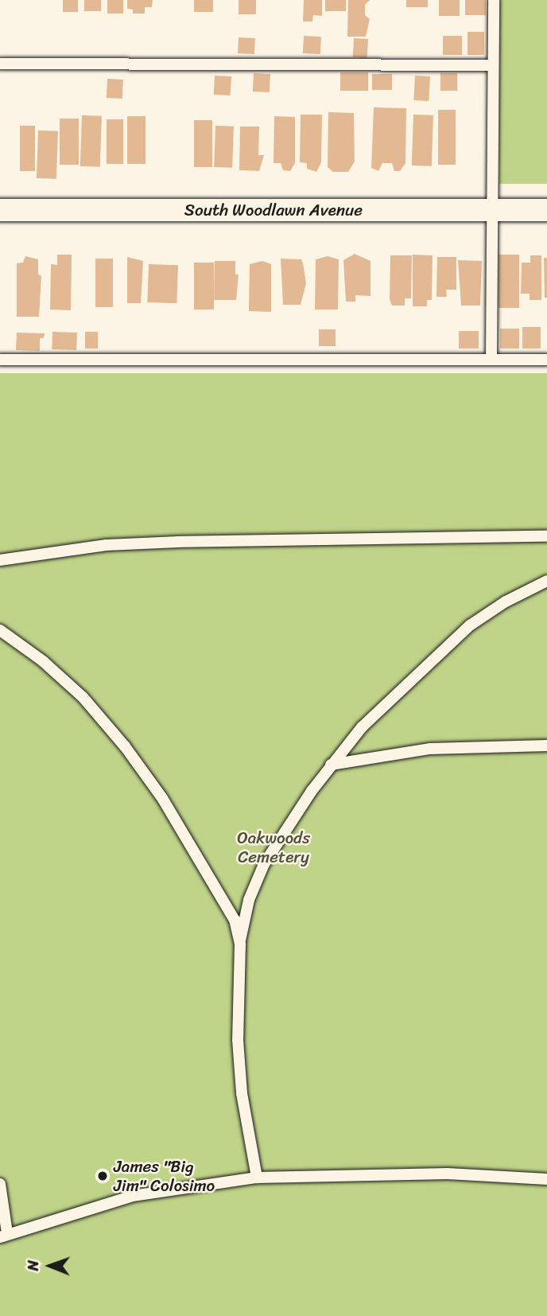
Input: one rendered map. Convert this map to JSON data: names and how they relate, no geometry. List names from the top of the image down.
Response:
{
  "streets": {
    "street": ["South Woodlawn Avenue"]
  },
  "parks": ["Oakwoods Cemetery"],
  "places": ["James \"Big Jim\" Colosimo"],
  "north": "left"
}
